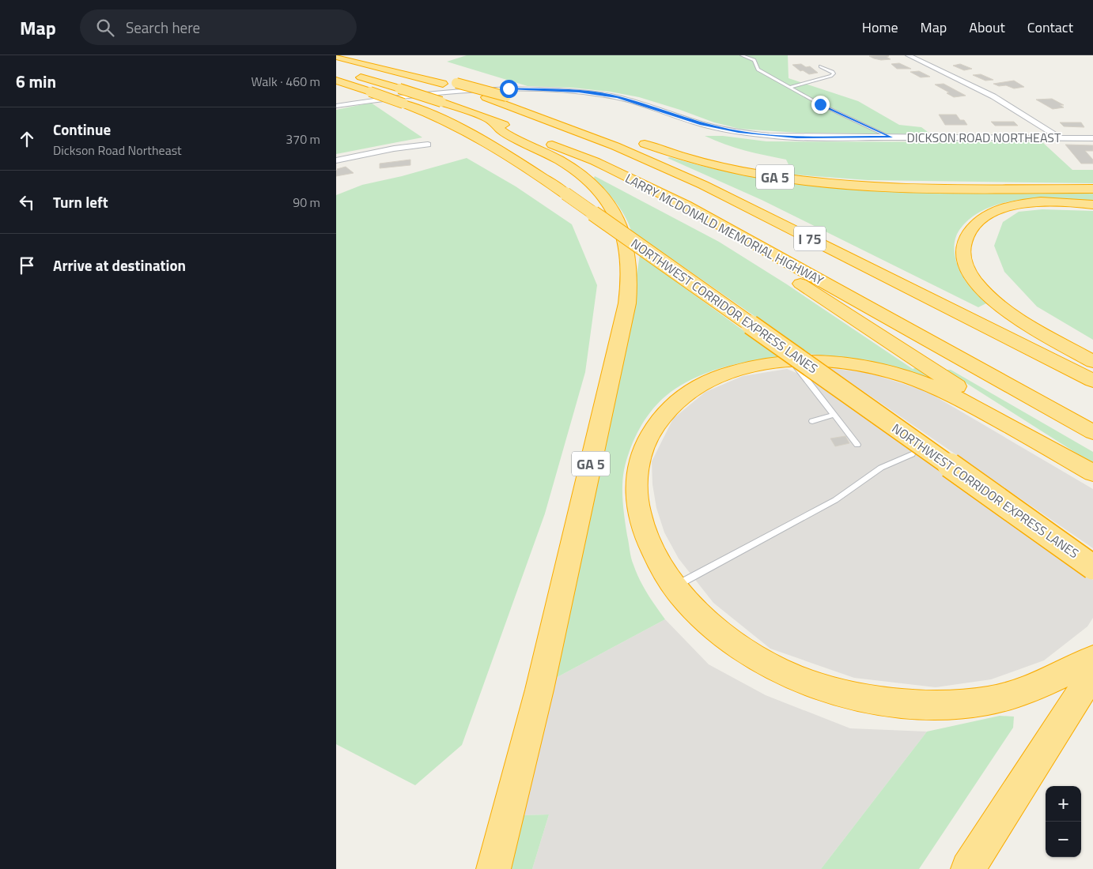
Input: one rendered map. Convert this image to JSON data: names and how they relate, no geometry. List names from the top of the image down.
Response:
{
  "streets": {
    "highway": [
      "GA 5",
      "LARRY MCDONALD MEMORIAL HIGHWAY",
      "I 75",
      "NORTHWEST CORRIDOR EXPRESS LANES"
    ],
    "street": ["DICKSON ROAD NORTHEAST"]
  },
  "crossings": [
    ["GA 5", "LARRY MCDONALD MEMORIAL HIGHWAY"]
  ],
  "page": {
    "header": "Map",
    "search": "Search here",
    "nav": [
      "Home",
      "Map",
      "About",
      "Contact"
    ],
    "heading": ["6 min", "Walk · 460 m"],
    "list": [
      ["Continue", "Dickson Road Northeast", "370 m"],
      ["Turn left", "90 m"],
      "Arrive at destination"
    ],
    "map_buttons": ["+", "−"]
  }
}
